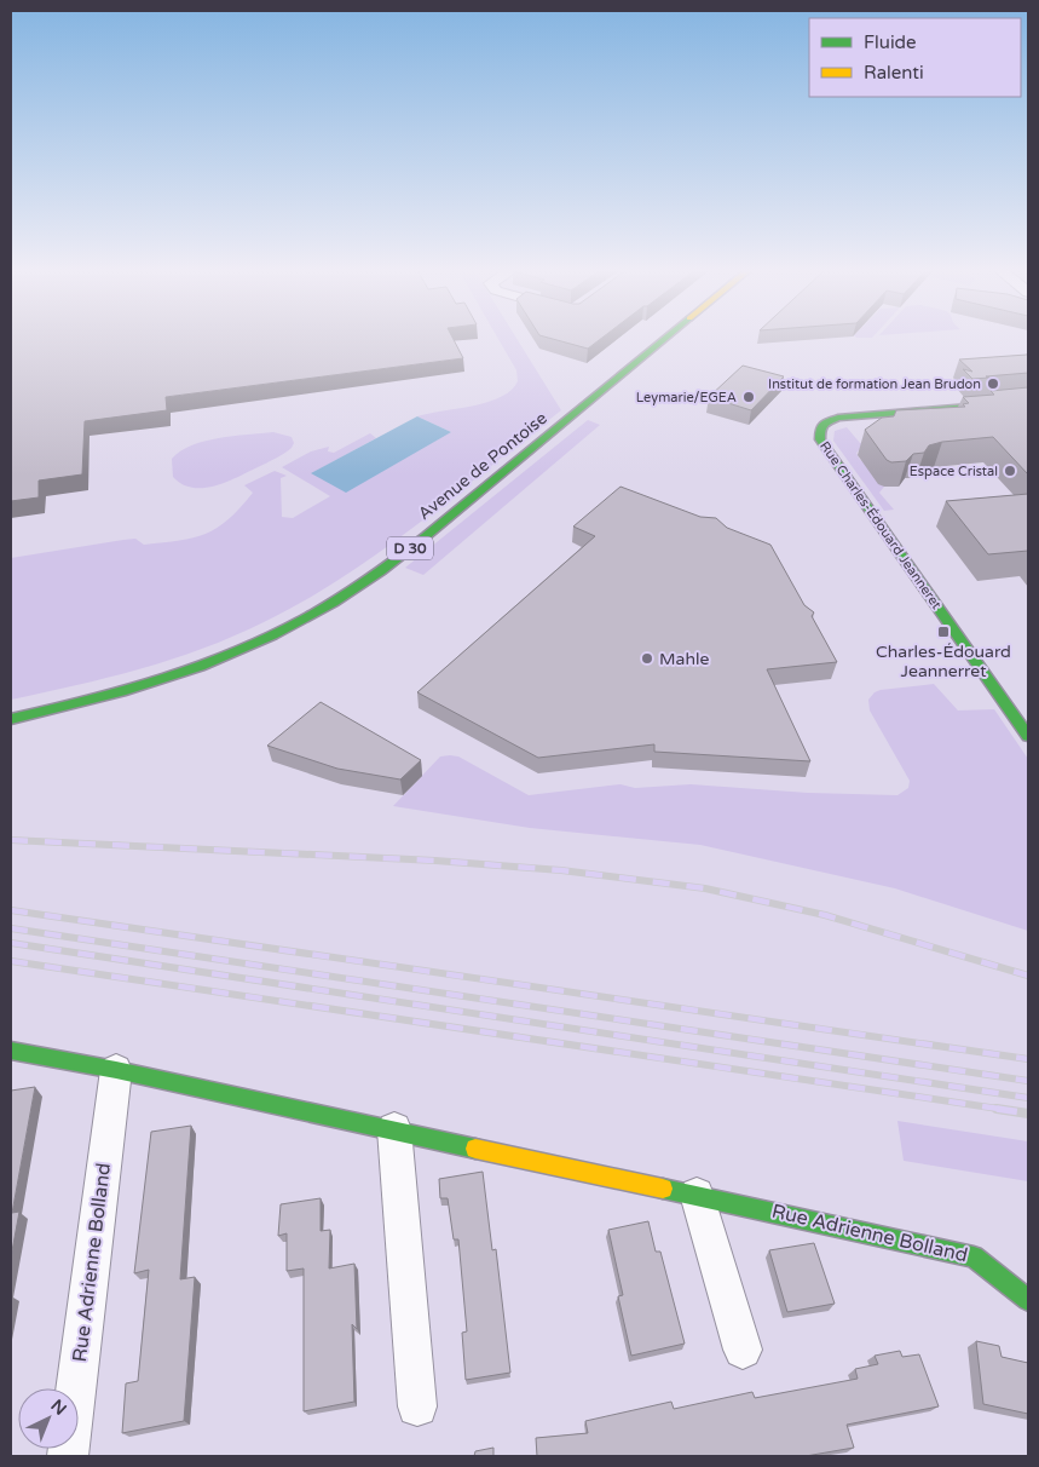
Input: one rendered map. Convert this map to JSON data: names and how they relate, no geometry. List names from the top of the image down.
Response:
{
  "streets": {
    "street": [
      "Avenue de Pontoise",
      "Rue Charles-Édouard Jeanneret",
      "D 30",
      "Rue Adrienne Bolland"
    ]
  },
  "places": {
    "other": [
      "Institut de formation Jean Brudon",
      "Leymarie/EGEA",
      "Espace Cristal",
      "Mahle"
    ],
    "transit": ["Charles-Édouard Jeannerret"]
  },
  "legend": ["Fluide", "Ralenti"],
  "north": "top right"
}
